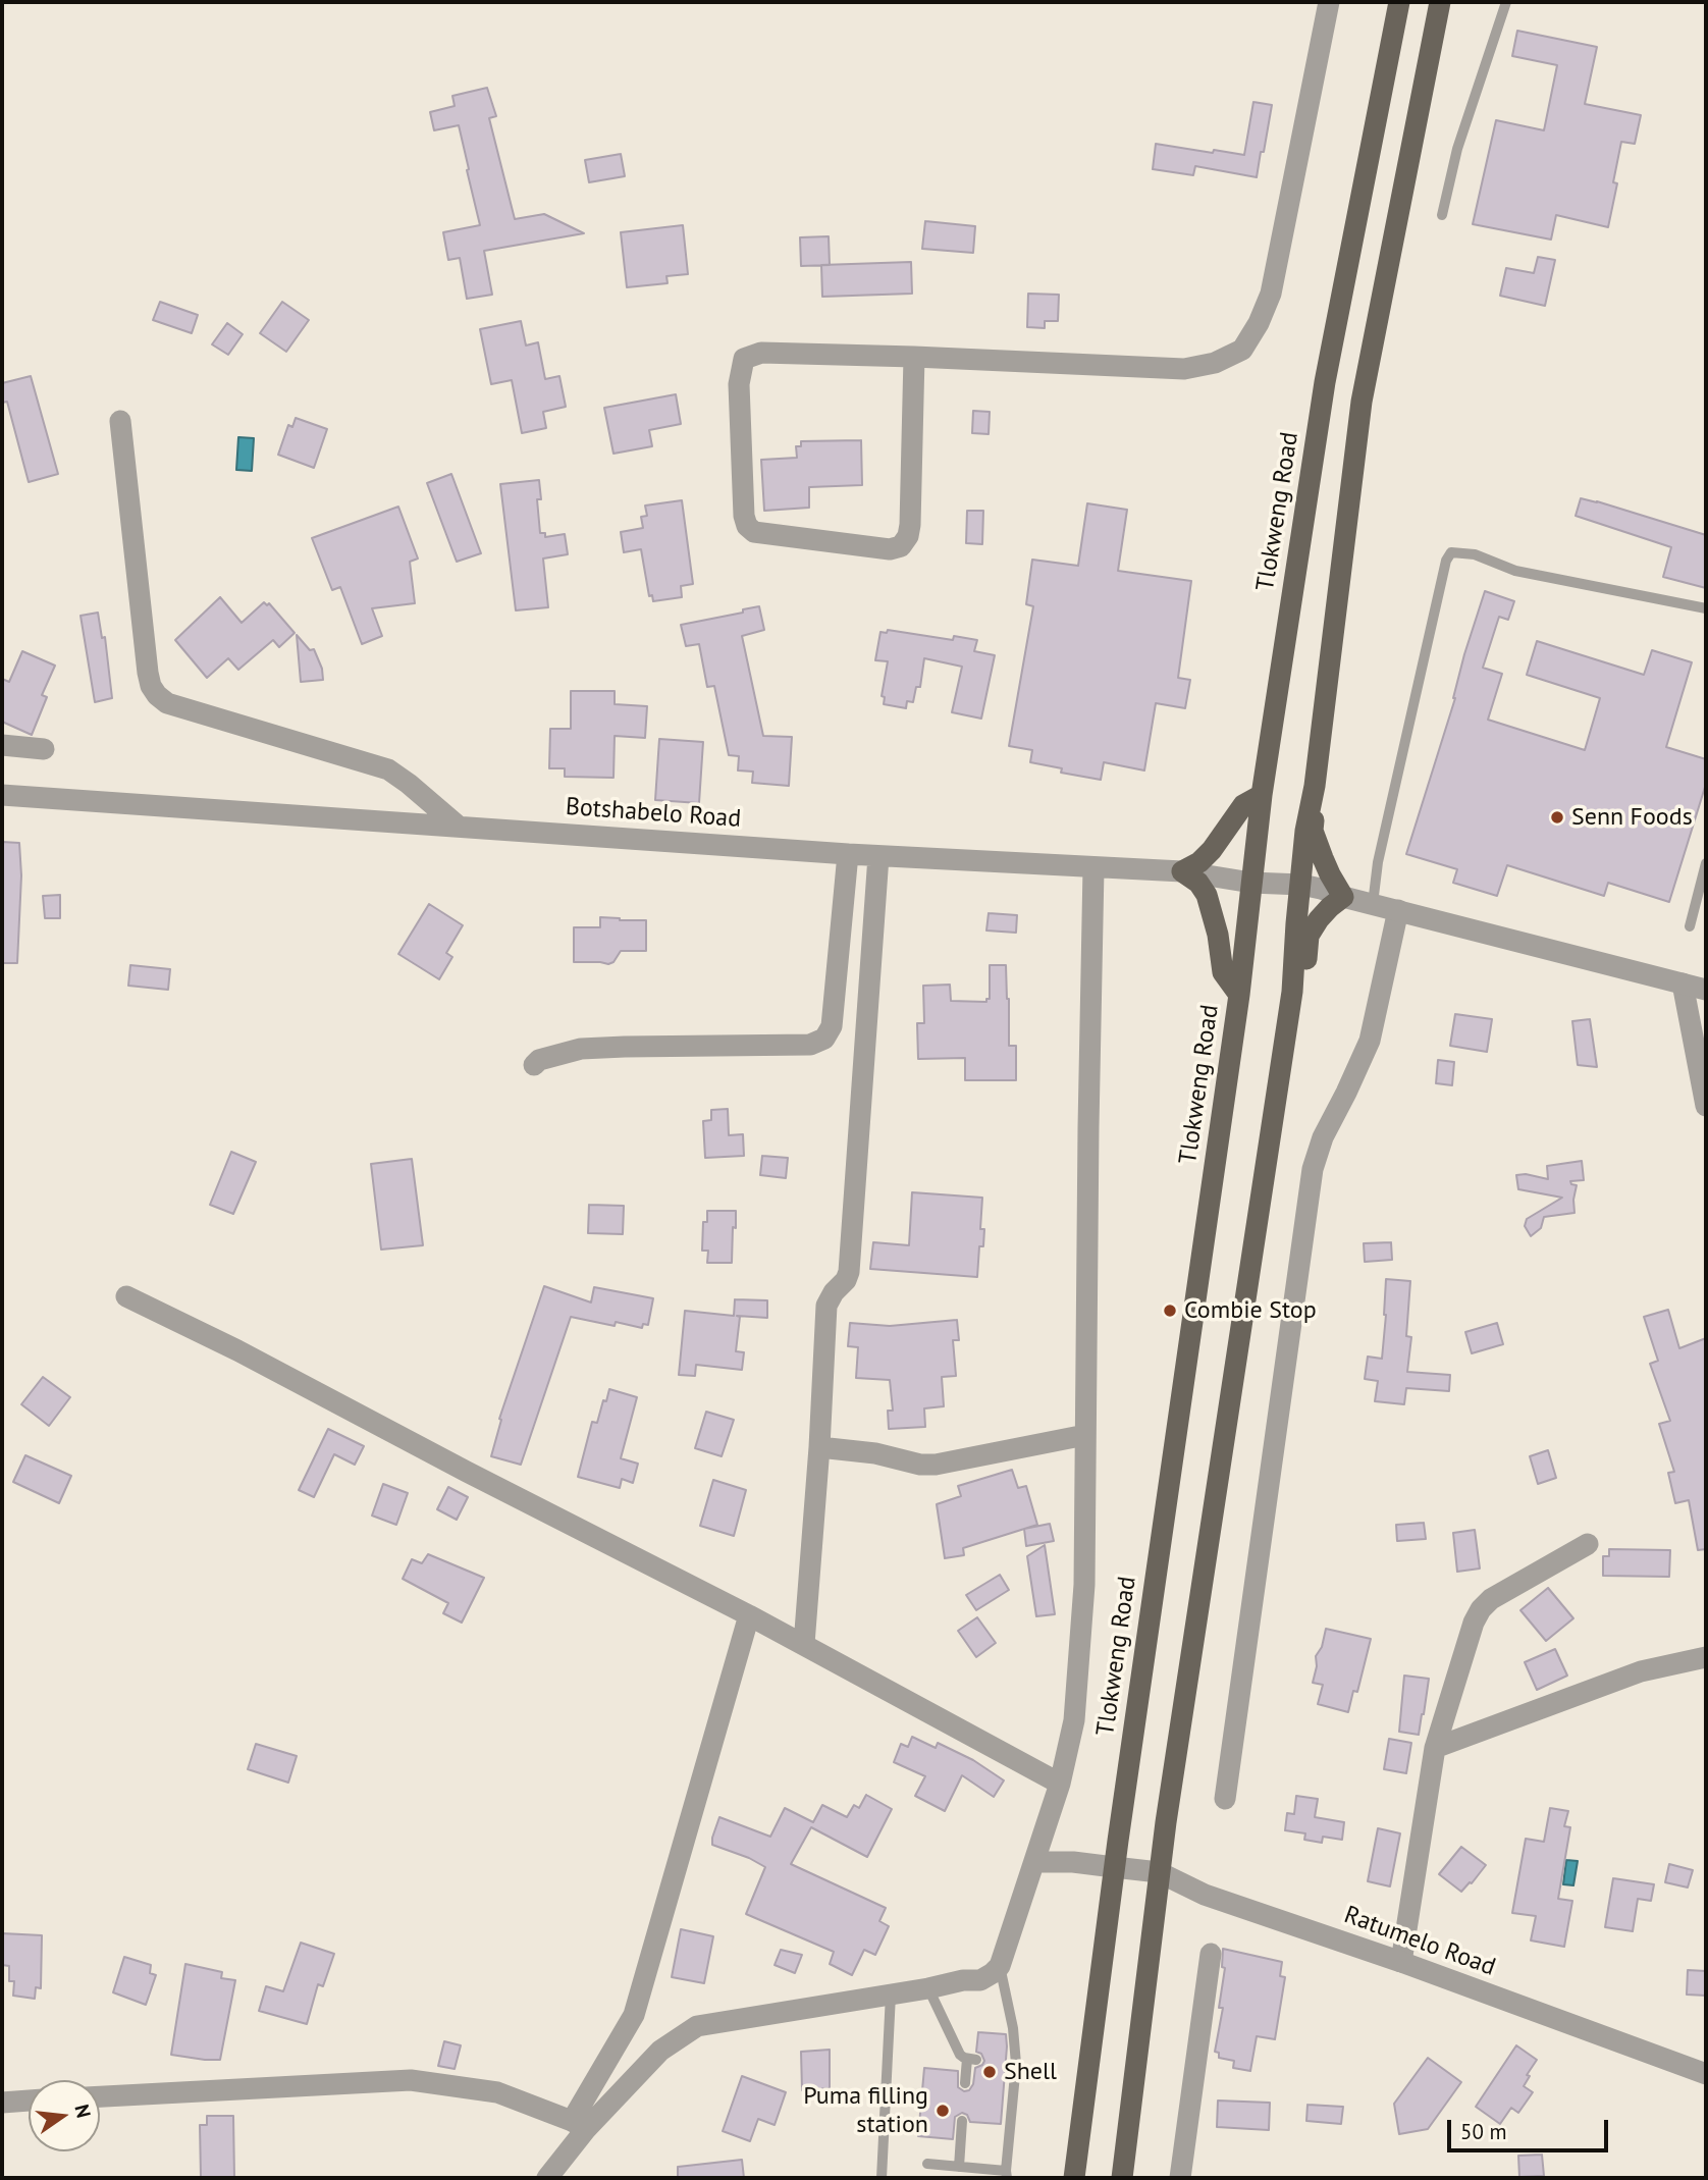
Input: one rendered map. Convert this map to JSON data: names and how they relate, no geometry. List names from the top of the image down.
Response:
{
  "streets": {
    "main road": ["Tlokweng Road"],
    "street": ["Botshabelo Road", "Ratumelo Road"]
  },
  "crossings": [
    ["Tlokweng Road", "Botshabelo Road"],
    ["Tlokweng Road", "Ratumelo Road"]
  ],
  "places": [
    "Senn Foods",
    "Combie Stop",
    "Shell",
    "Puma filling station"
  ],
  "scale_bar": "50 m",
  "north": "right"
}
